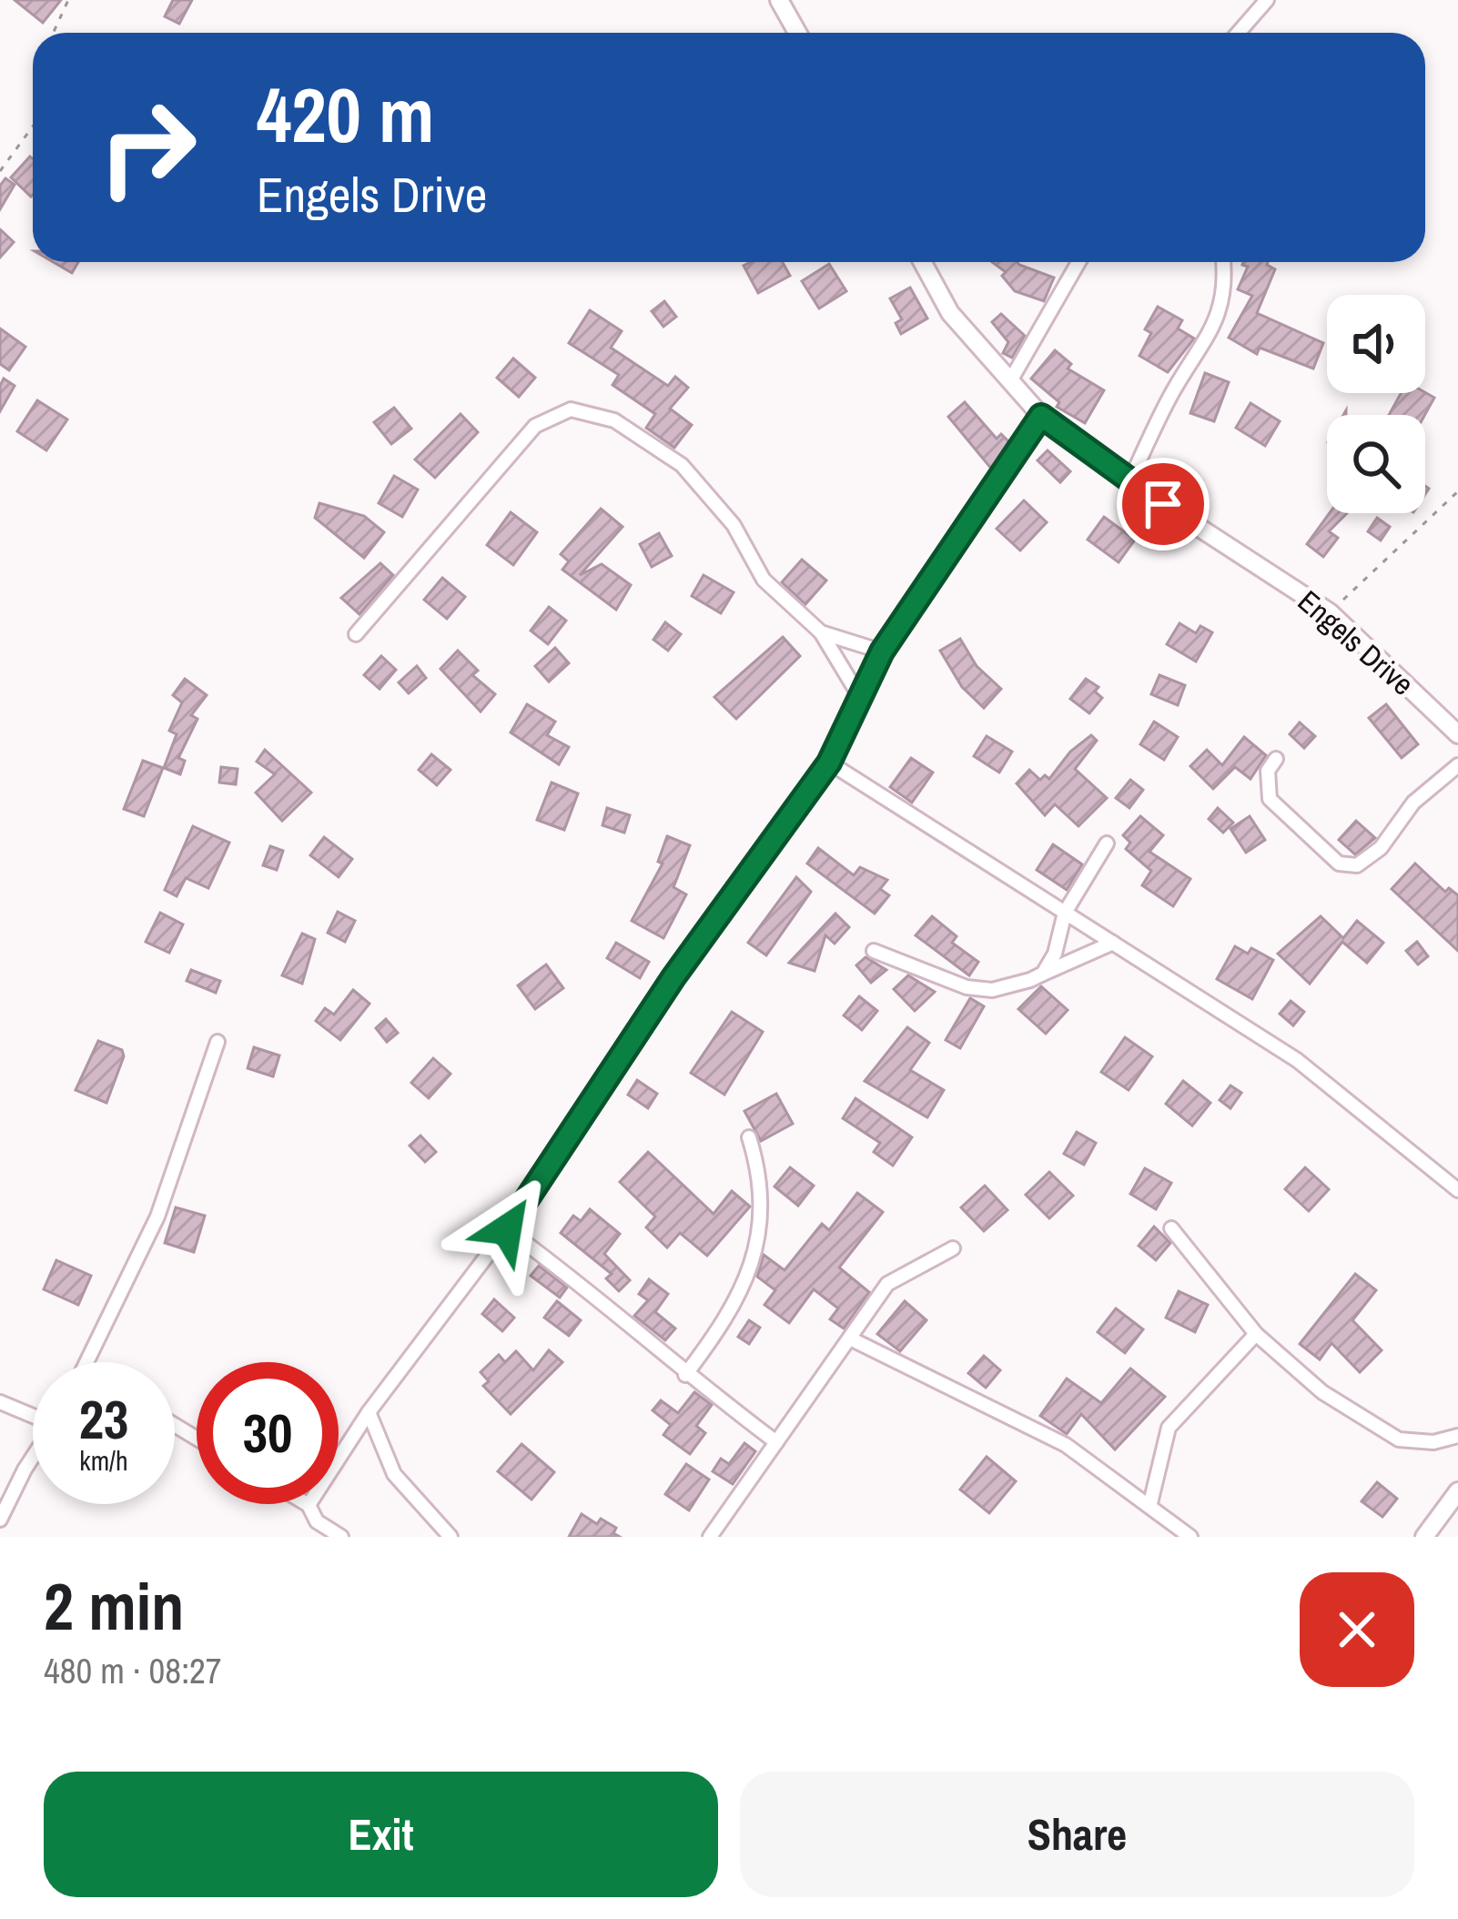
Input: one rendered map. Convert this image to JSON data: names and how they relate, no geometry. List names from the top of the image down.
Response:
{
  "streets": {
    "street": ["Engels Drive"]
  },
  "page": {
    "turn": ["420 m", "Engels Drive"],
    "speed": "23 km/h",
    "limit": "30",
    "heading": ["2 min", "480 m · 08:27"],
    "buttons": ["Exit", "Share"]
  }
}
